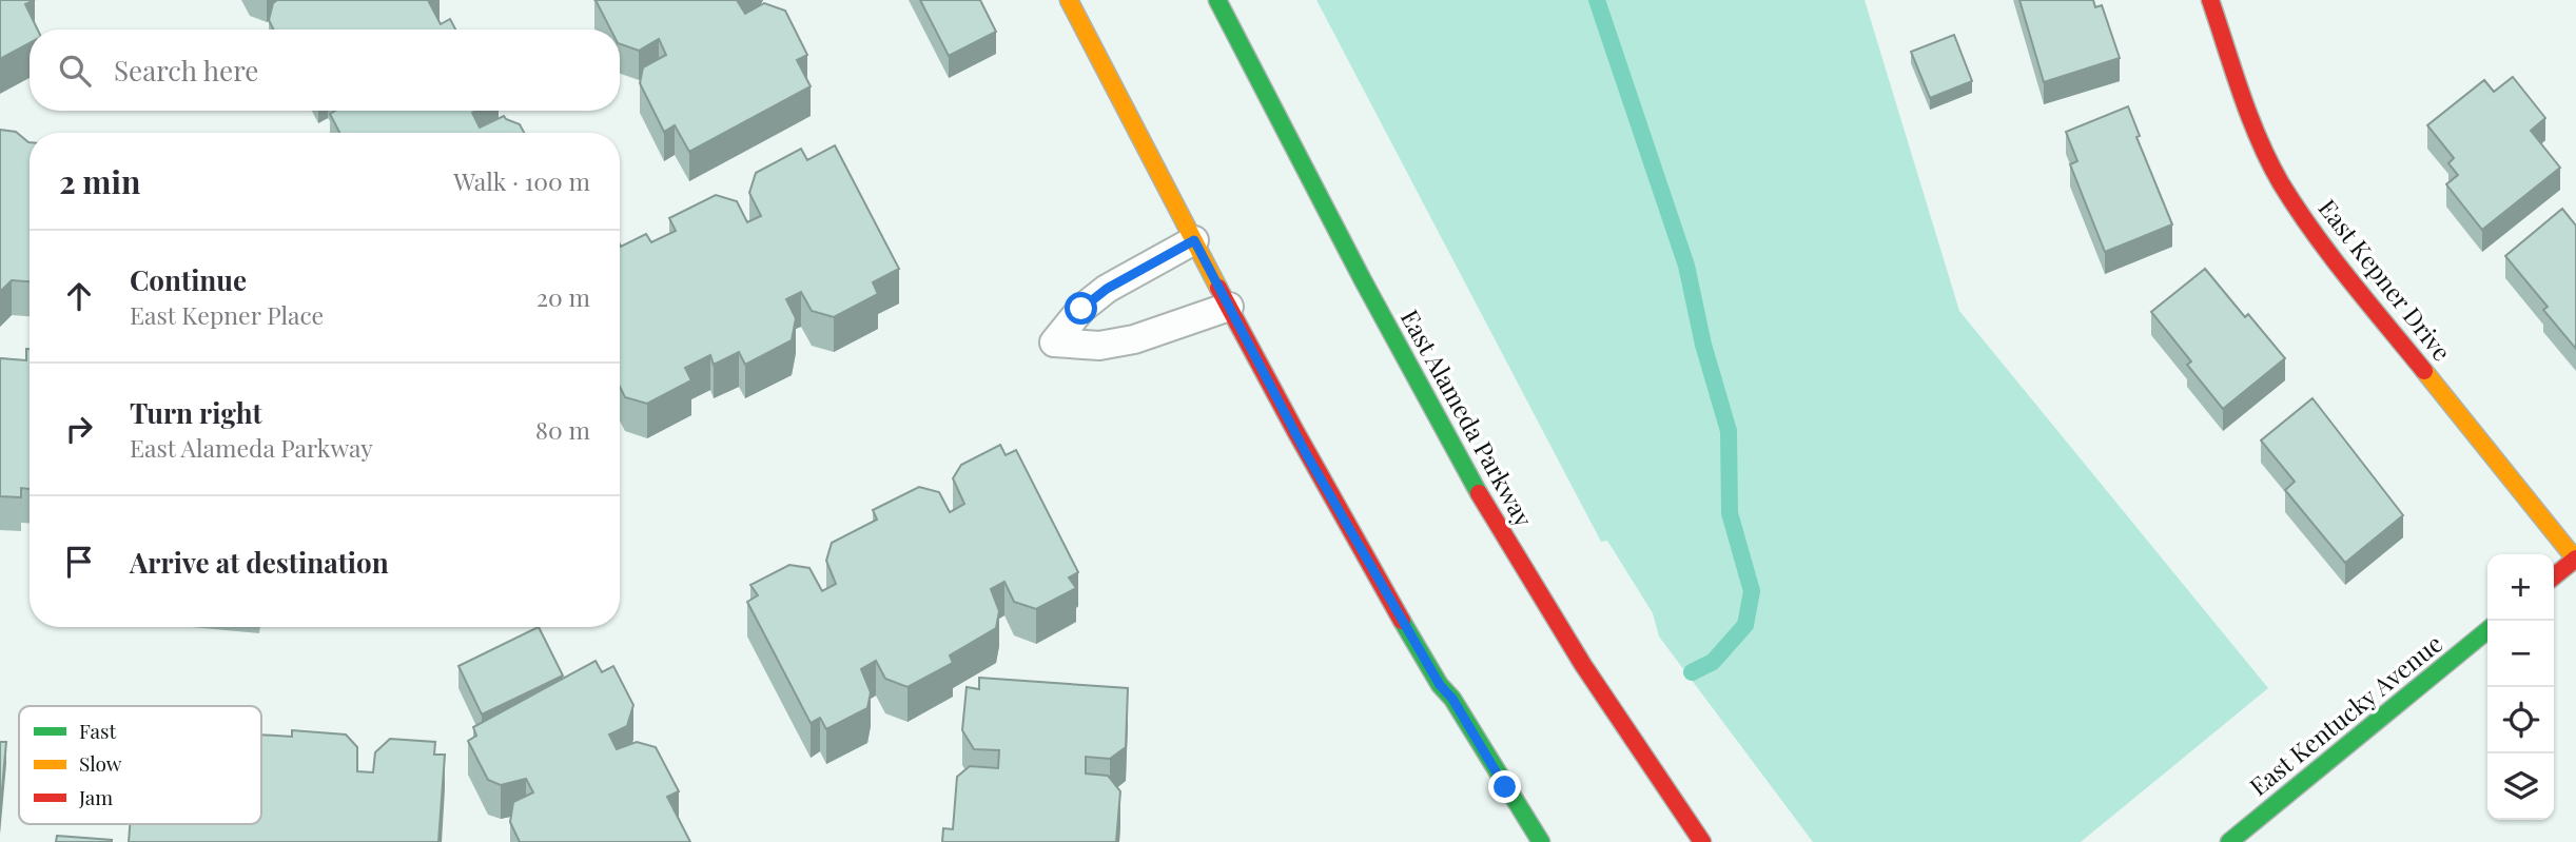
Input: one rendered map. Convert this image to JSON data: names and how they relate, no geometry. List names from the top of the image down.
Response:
{
  "streets": {
    "main road": ["East Kepner Drive", "East Alameda Parkway", "East Kentucky Avenue"]
  },
  "legend": ["Fast", "Slow", "Jam"],
  "page": {
    "search": "Search here",
    "heading": ["2 min", "Walk · 100 m"],
    "list": [
      ["Continue", "East Kepner Place", "20 m"],
      ["Turn right", "East Alameda Parkway", "80 m"],
      "Arrive at destination"
    ],
    "map_buttons": ["+", "−"]
  }
}
